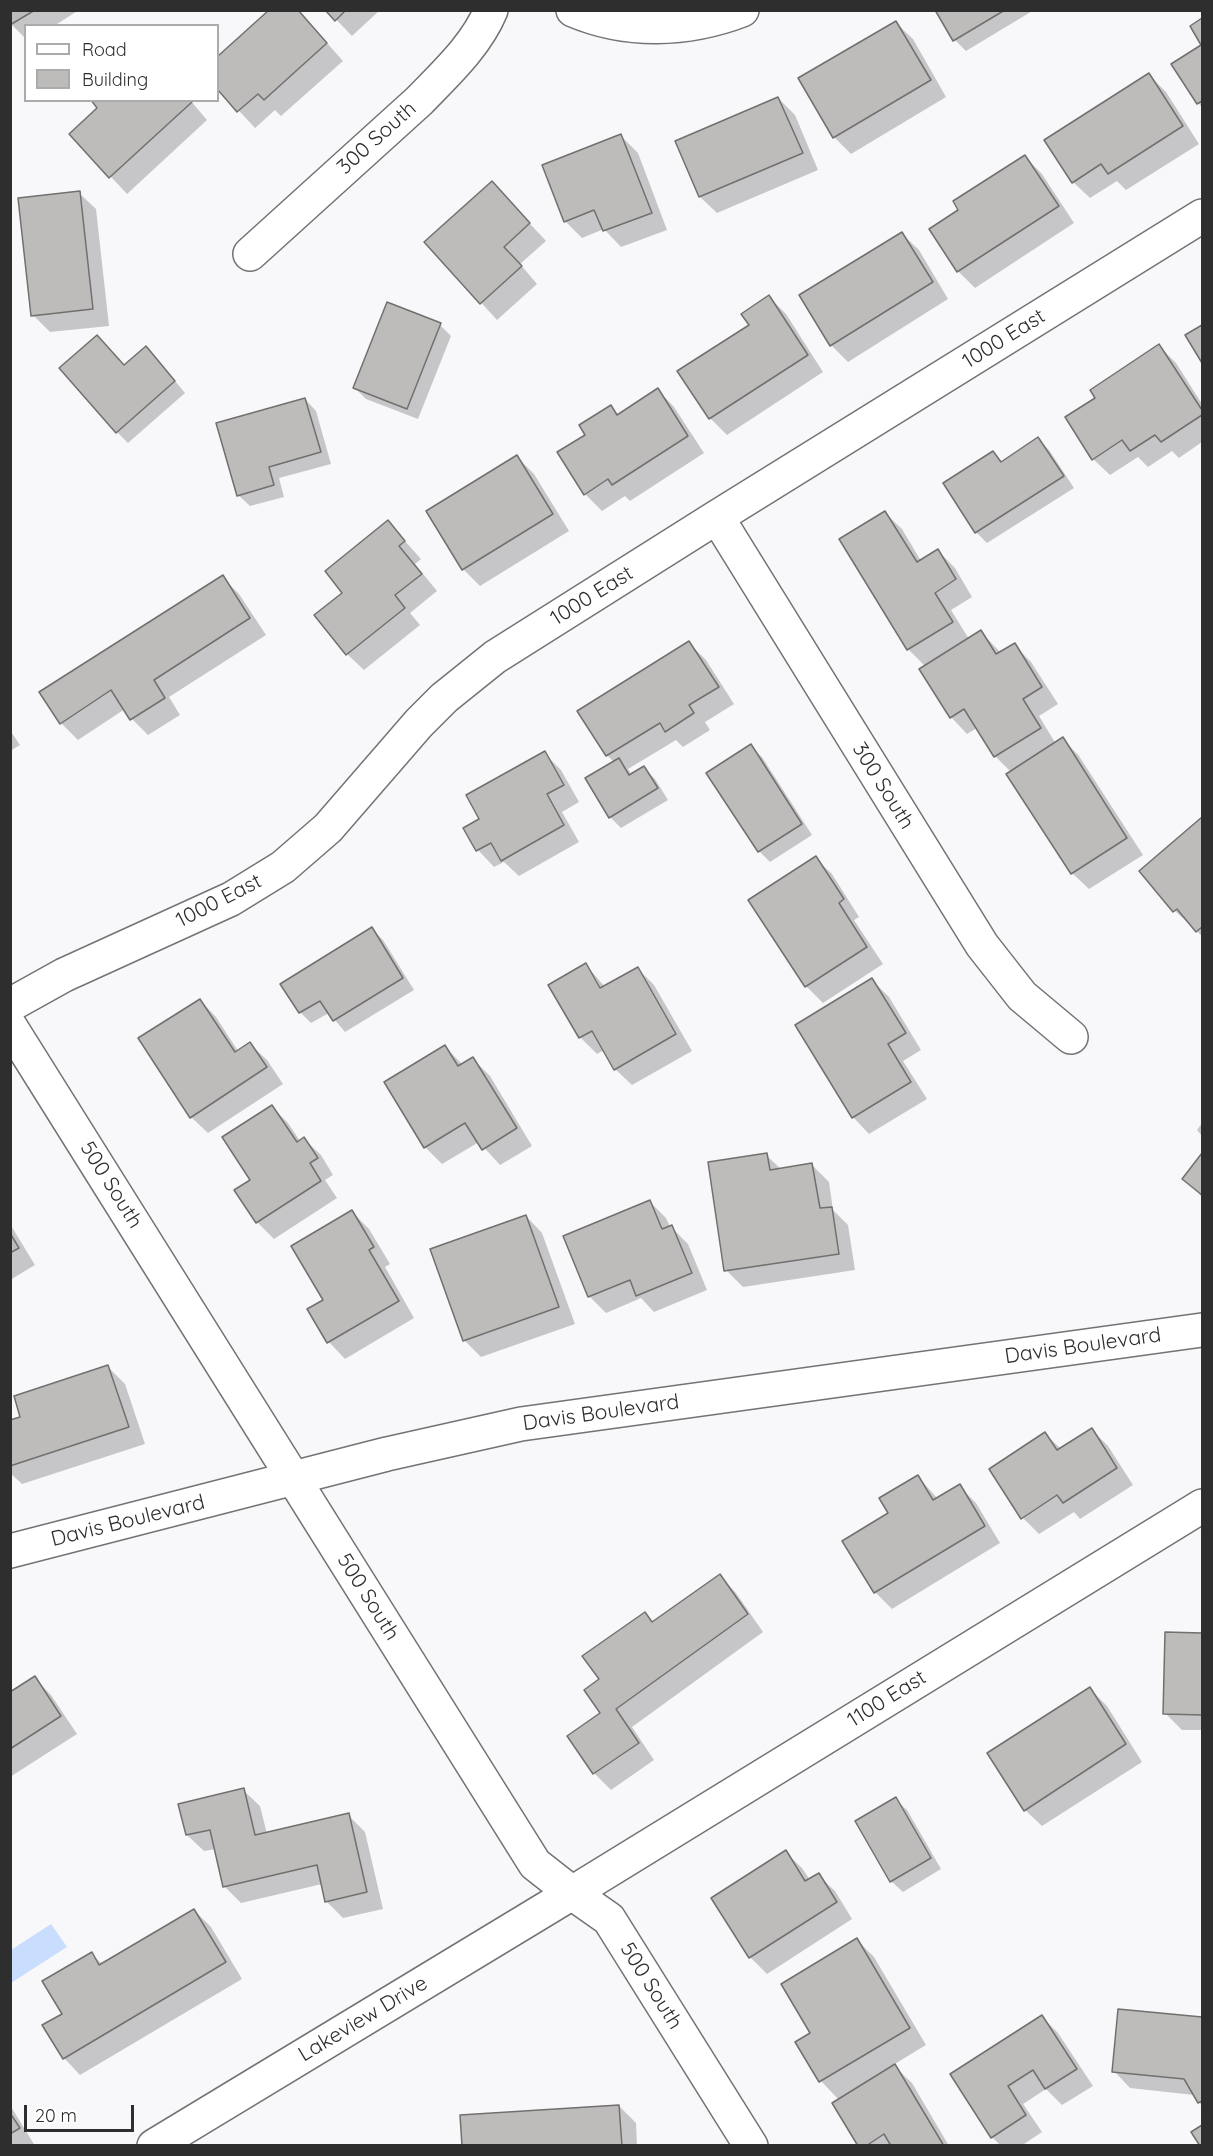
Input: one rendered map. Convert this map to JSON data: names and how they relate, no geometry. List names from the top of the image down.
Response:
{
  "streets": {
    "street": [
      "300 South",
      "1000 East",
      "500 South",
      "Davis Boulevard",
      "1100 East",
      "Lakeview Drive"
    ]
  },
  "crossings": [
    ["300 South", "1000 East"],
    ["500 South", "Davis Boulevard"],
    ["500 South", "1100 East"],
    ["500 South", "Lakeview Drive"],
    ["1100 East", "Lakeview Drive"]
  ],
  "legend": ["Road", "Building"],
  "scale_bar": "20 m"
}
